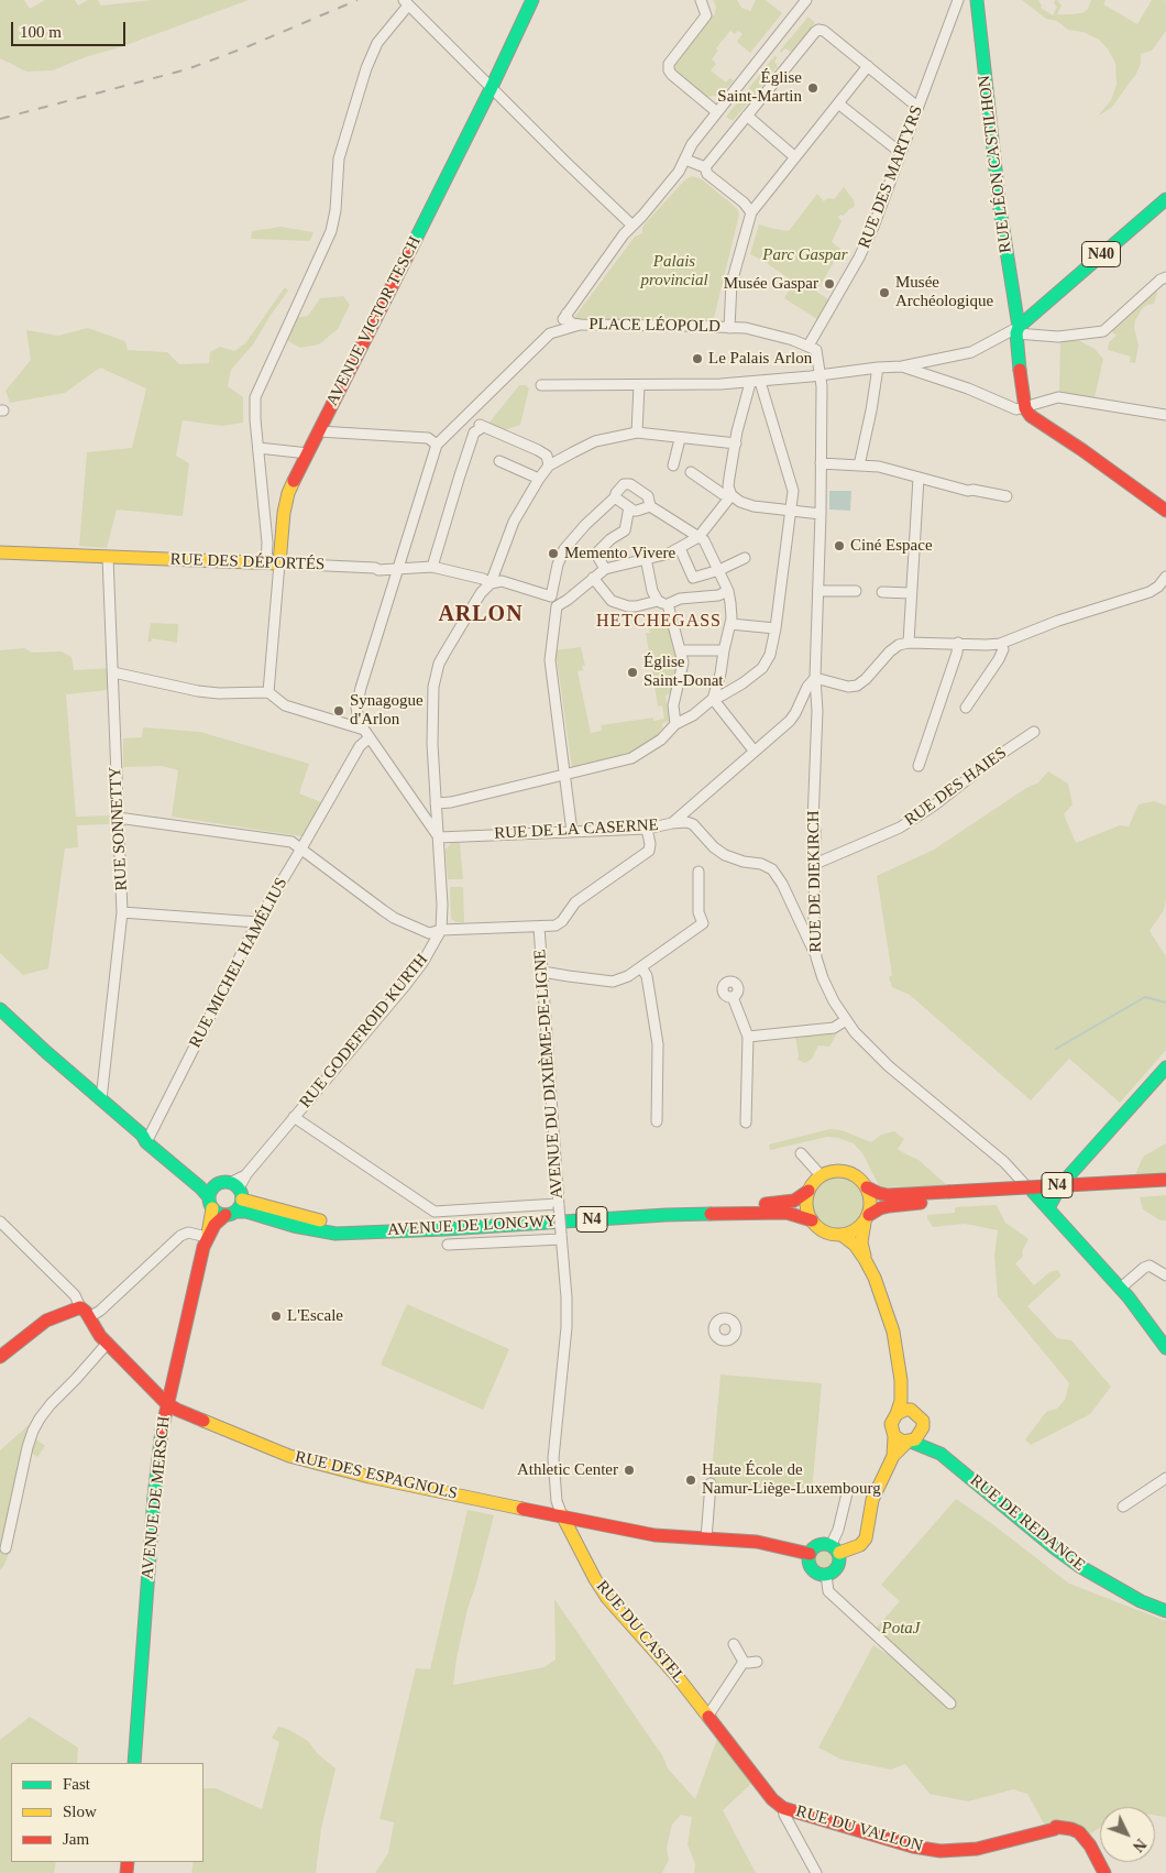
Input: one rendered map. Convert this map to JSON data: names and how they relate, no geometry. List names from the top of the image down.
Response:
{
  "streets": {
    "main road": [
      "RUE LÉON CASTILHON",
      "N40",
      "AVENUE VICTOR TESCH",
      "RUE DES DÉPORTÉS",
      "RUE DE DIEKIRCH",
      "N4",
      "AVENUE DE LONGWY",
      "RUE DES ESPAGNOLS",
      "AVENUE DE MERSCH",
      "RUE DE REDANGE",
      "RUE DU CASTEL",
      "RUE DU VALLON"
    ],
    "street": [
      "RUE DES MARTYRS",
      "PLACE LÉOPOLD",
      "RUE DES HAIES",
      "RUE SONNETTY",
      "RUE DE LA CASERNE",
      "RUE MICHEL HAMÉLIUS",
      "RUE GODEFROID KURTH",
      "AVENUE DU DIXIÈME-DE-LIGNE"
    ]
  },
  "crossings": [
    ["RUE LÉON CASTILHON", "N40"],
    ["RUE DES MARTYRS", "PLACE LÉOPOLD"],
    ["AVENUE VICTOR TESCH", "RUE DES DÉPORTÉS"],
    ["RUE DES DÉPORTÉS", "RUE SONNETTY"],
    ["RUE DES DÉPORTÉS", "RUE GODEFROID KURTH"],
    ["RUE DES HAIES", "RUE DE DIEKIRCH"],
    ["RUE SONNETTY", "AVENUE DE LONGWY"],
    ["RUE DE LA CASERNE", "RUE DE DIEKIRCH"],
    ["RUE DE LA CASERNE", "RUE GODEFROID KURTH"],
    ["RUE MICHEL HAMÉLIUS", "AVENUE DE LONGWY"],
    ["RUE GODEFROID KURTH", "AVENUE DE LONGWY"],
    ["RUE GODEFROID KURTH", "AVENUE DE MERSCH"],
    ["AVENUE DU DIXIÈME-DE-LIGNE", "RUE DES ESPAGNOLS"],
    ["AVENUE DU DIXIÈME-DE-LIGNE", "RUE DU CASTEL"],
    ["N4", "AVENUE DE LONGWY"],
    ["N4", "AVENUE DE MERSCH"],
    ["AVENUE DE LONGWY", "AVENUE DE MERSCH"],
    ["RUE DES ESPAGNOLS", "AVENUE DE MERSCH"],
    ["RUE DES ESPAGNOLS", "RUE DU CASTEL"],
    ["RUE DU CASTEL", "RUE DU VALLON"]
  ],
  "districts": ["ARLON", "HETCHEGASS"],
  "parks": ["Parc Gaspar", "Palais provincial", "PotaJ"],
  "places": [
    "Église Saint-Martin",
    "Musée Gaspar",
    "Musée Archéologique",
    "Le Palais Arlon",
    "Ciné Espace",
    "Memento Vivere",
    "Église Saint-Donat",
    "Synagogue d'Arlon",
    "L'Escale",
    "Athletic Center",
    "Haute École de Namur-Liège-Luxembourg"
  ],
  "legend": ["Fast", "Slow", "Jam"],
  "scale_bar": "100 m",
  "north": "bottom right"
}
